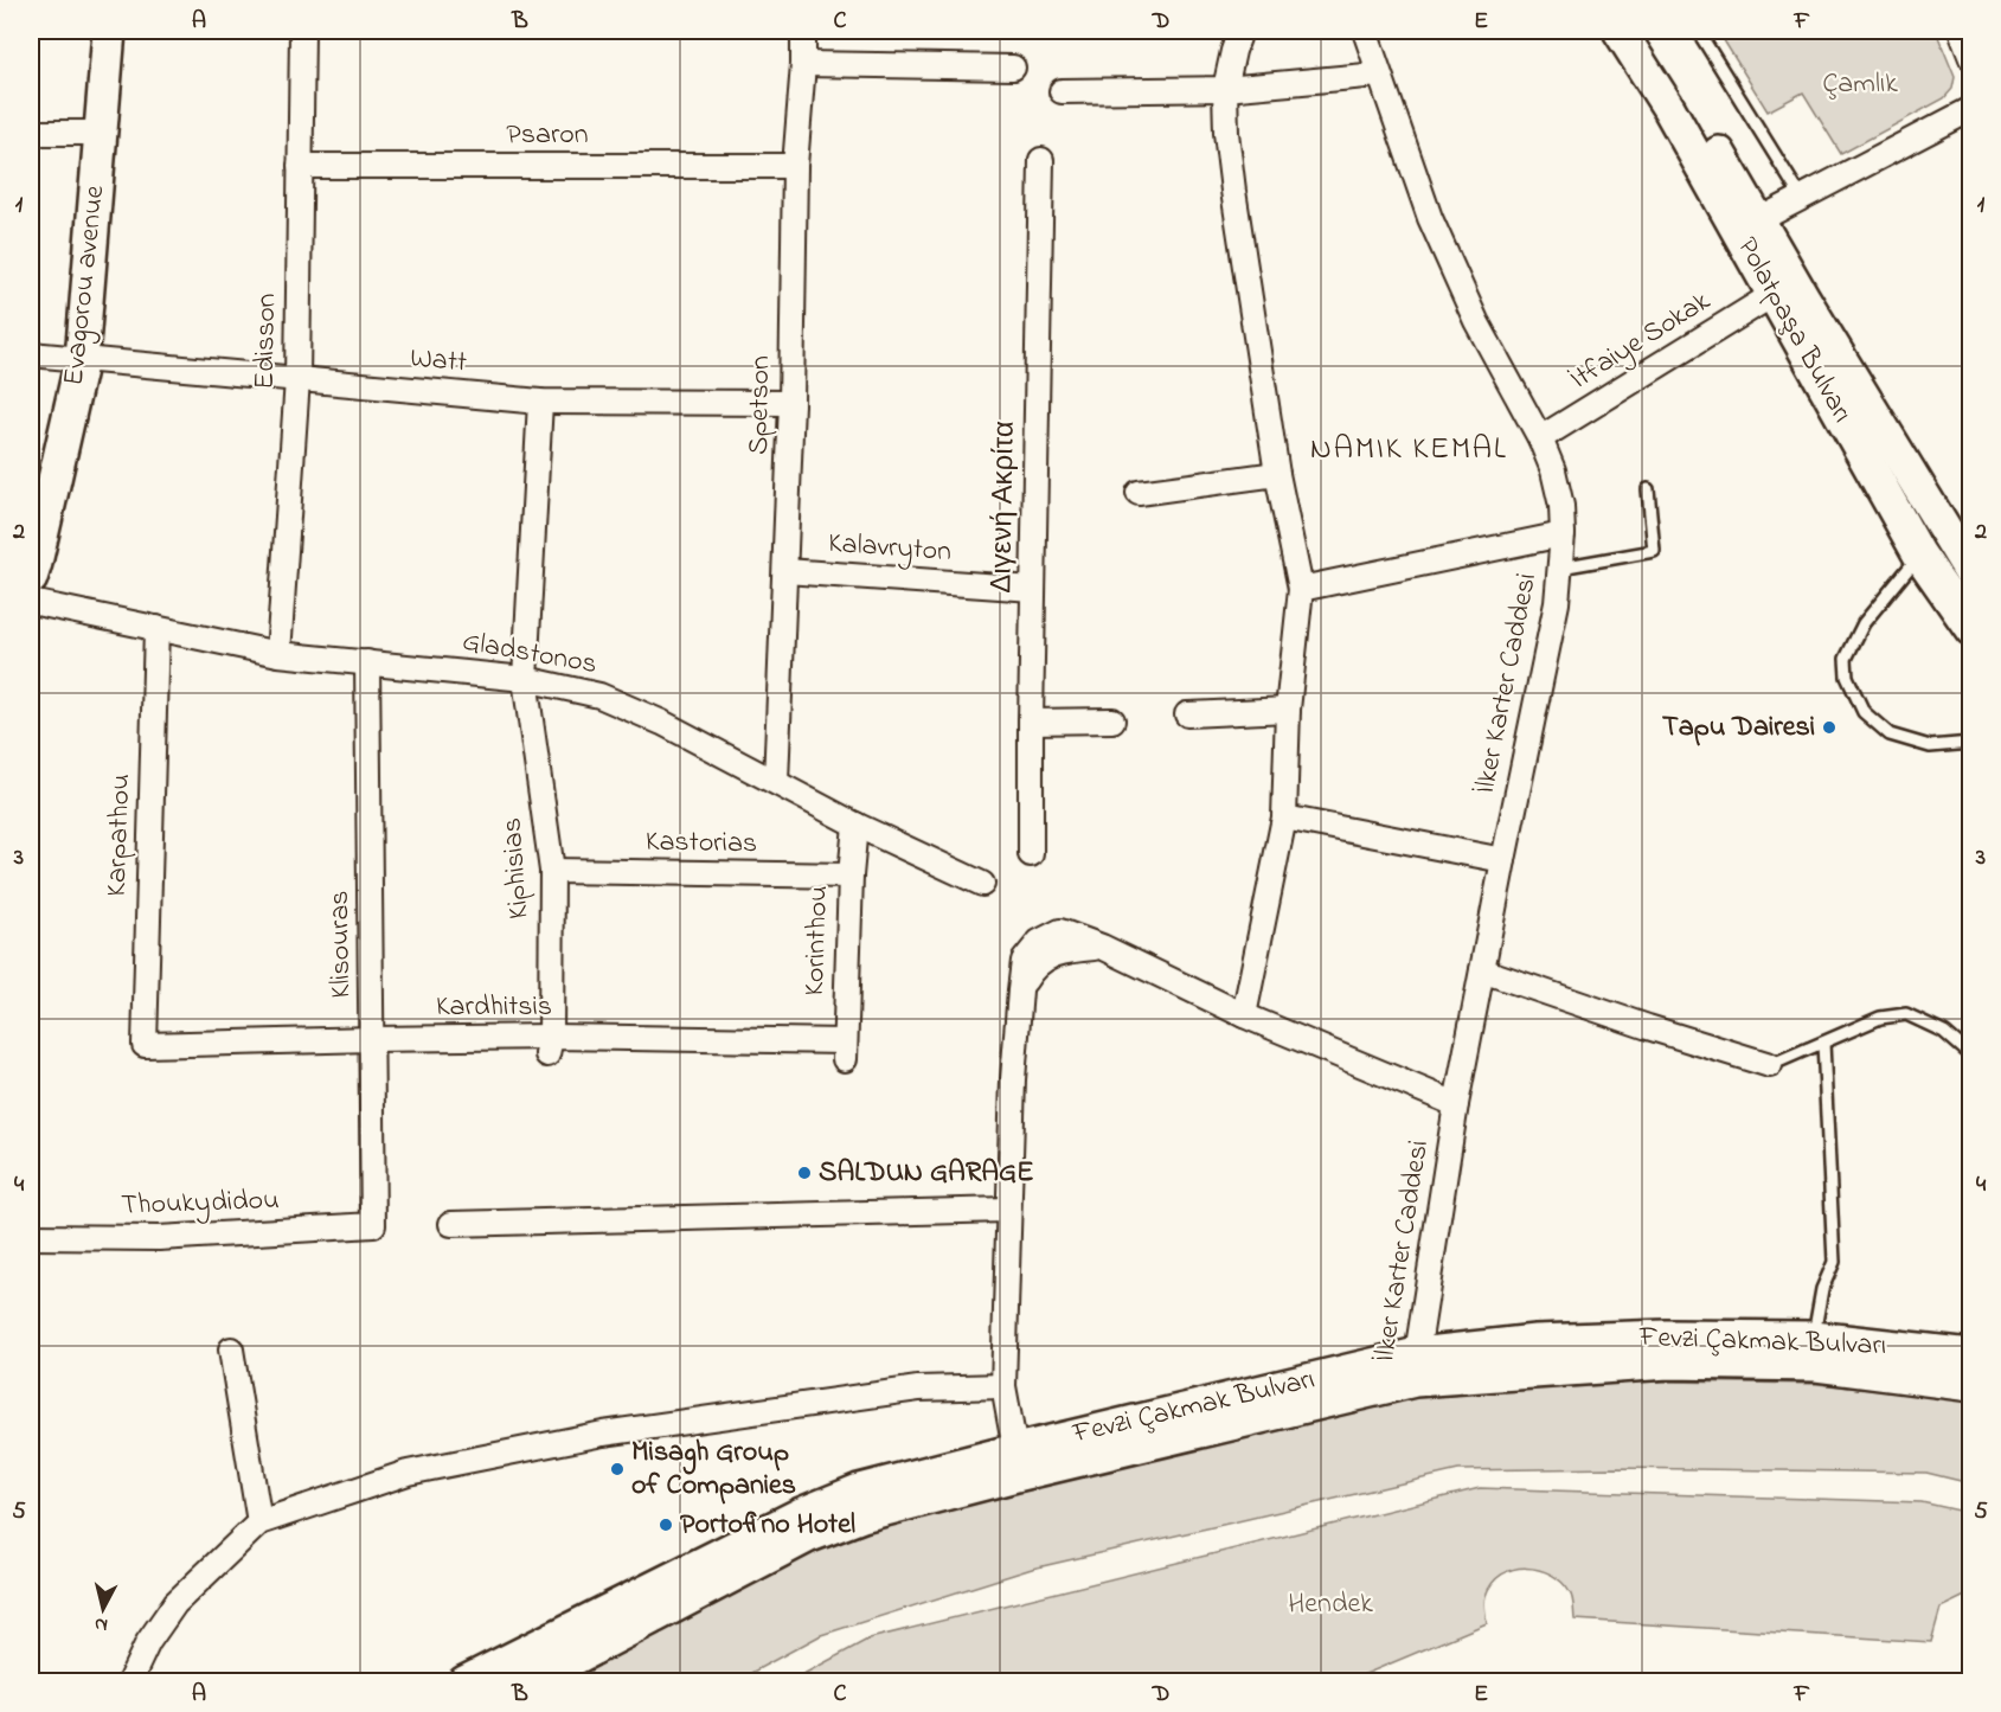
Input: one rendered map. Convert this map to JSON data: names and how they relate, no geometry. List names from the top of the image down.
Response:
{
  "streets": {
    "main road": ["Evagorou avenue", "Polatpaşa Bulvarı", "Fevzi Çakmak Bulvarı"],
    "street": [
      "Psaron",
      "Edisson",
      "İtfaiye Sokak",
      "Watt",
      "Spetson",
      "Διγενή Ακρίτα",
      "Kalavryton",
      "Gladstonos",
      "İlker Karter Caddesi",
      "Karpathou",
      "Kastorias",
      "Kiphisias",
      "Korinthou",
      "Klisouras",
      "Kardhitsis",
      "Thoukydidou"
    ]
  },
  "crossings": [
    ["Psaron", "Edisson"],
    ["Psaron", "Spetson"],
    ["Evagorou avenue", "Watt"],
    ["Polatpaşa Bulvarı", "İtfaiye Sokak"],
    ["Edisson", "Watt"],
    ["Edisson", "Gladstonos"],
    ["İtfaiye Sokak", "İlker Karter Caddesi"],
    ["Watt", "Spetson"],
    ["Watt", "Kiphisias"],
    ["Spetson", "Kalavryton"],
    ["Spetson", "Gladstonos"],
    ["Διγενή Ακρίτα", "Kalavryton"],
    ["Gladstonos", "Karpathou"],
    ["Gladstonos", "Kiphisias"],
    ["Gladstonos", "Korinthou"],
    ["Gladstonos", "Klisouras"],
    ["İlker Karter Caddesi", "Fevzi Çakmak Bulvarı"],
    ["Karpathou", "Kardhitsis"],
    ["Kastorias", "Kiphisias"],
    ["Kastorias", "Korinthou"],
    ["Kiphisias", "Kardhitsis"],
    ["Korinthou", "Kardhitsis"],
    ["Klisouras", "Kardhitsis"],
    ["Klisouras", "Thoukydidou"]
  ],
  "districts": ["NAMIK KEMAL"],
  "parks": ["Çamlık", "Hendek"],
  "places": [
    "Tapu Dairesi",
    "SALDUN GARAGE",
    "Misagh Group of Companies",
    "Portofino Hotel"
  ],
  "north": "bottom",
  "grid": {
    "columns": [
      "A",
      "B",
      "C",
      "D",
      "E",
      "F"
    ],
    "rows": [
      "1",
      "2",
      "3",
      "4",
      "5"
    ]
  }
}
